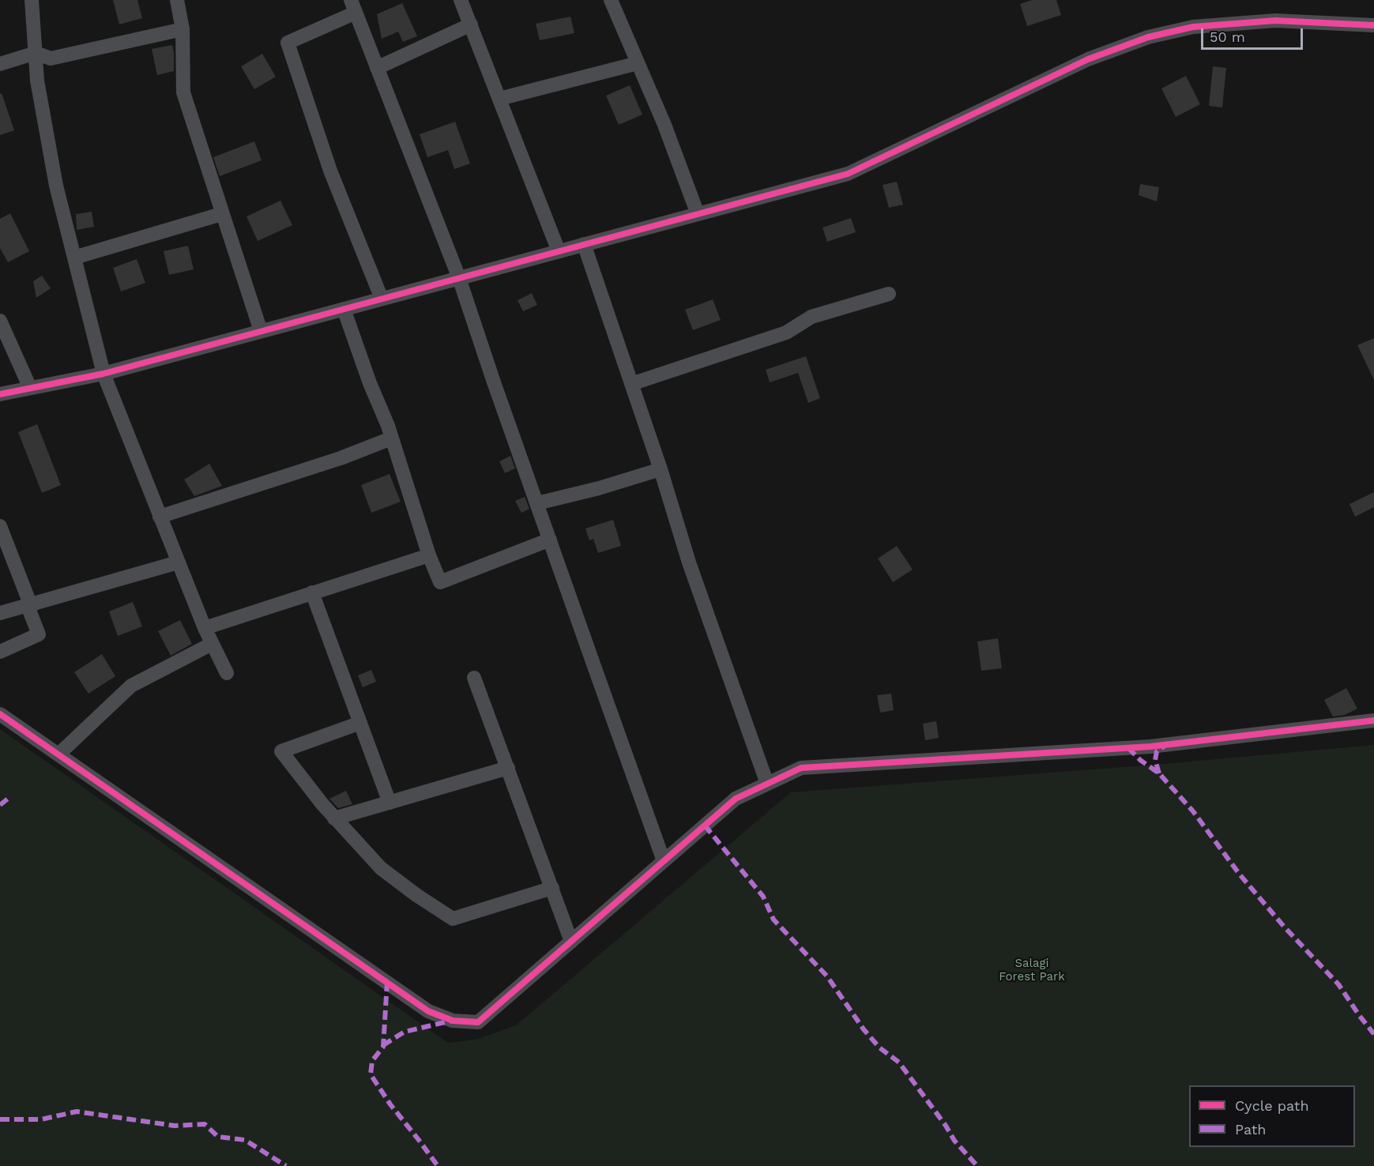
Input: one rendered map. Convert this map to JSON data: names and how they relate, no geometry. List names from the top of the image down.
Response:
{
  "parks": ["Salagi Forest Park"],
  "legend": ["Cycle path", "Path"],
  "scale_bar": "50 m"
}
